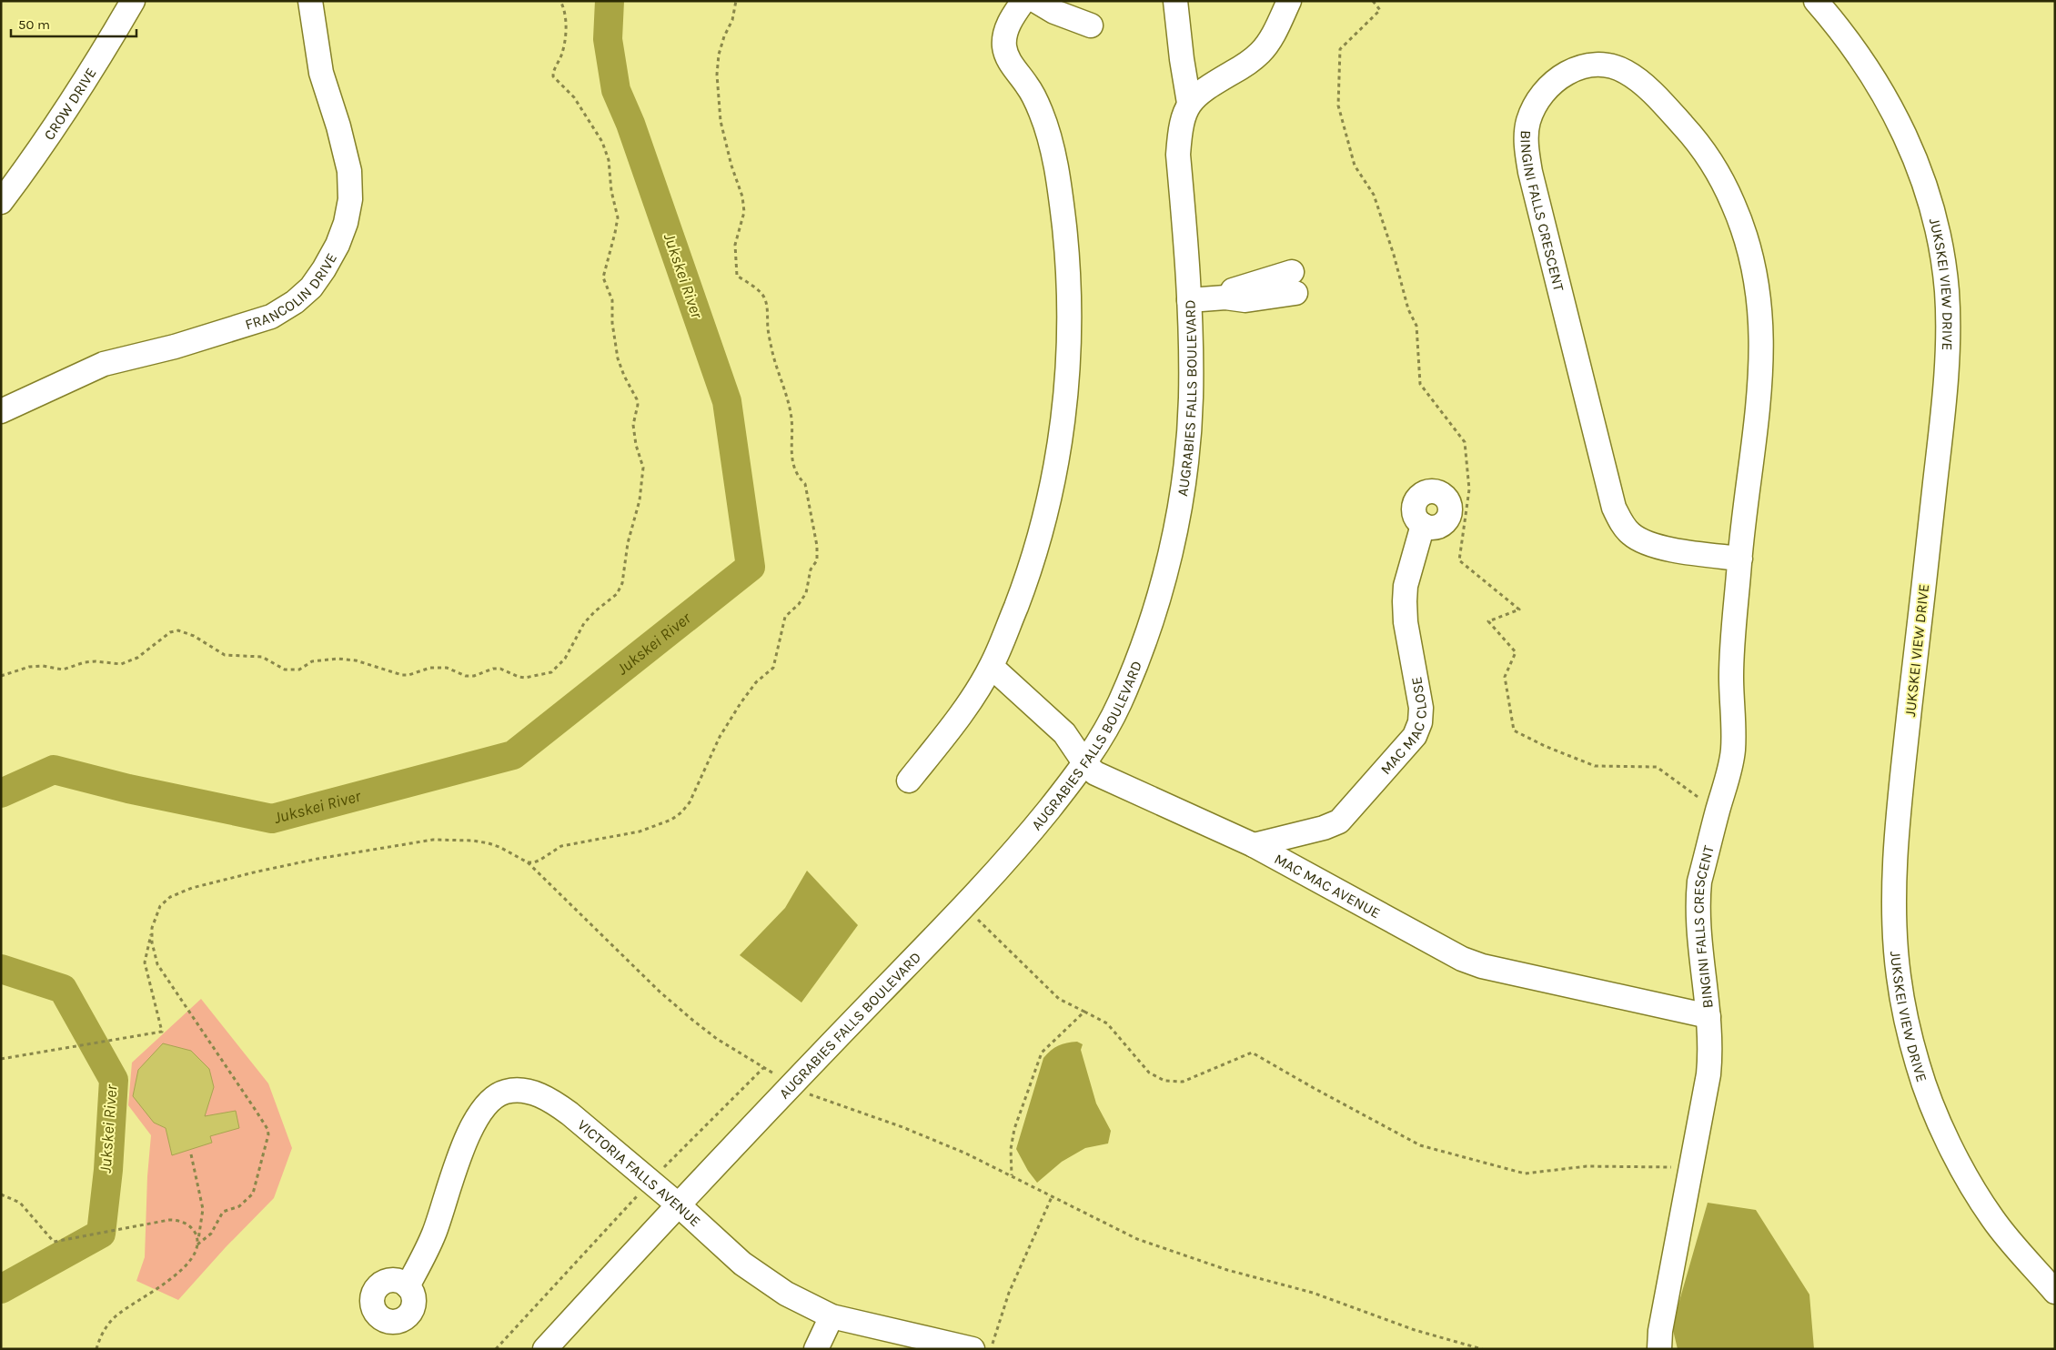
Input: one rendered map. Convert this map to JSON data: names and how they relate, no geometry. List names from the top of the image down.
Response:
{
  "streets": {
    "street": [
      "CROW DRIVE",
      "BINGINI FALLS CRESCENT",
      "JUKSKEI VIEW DRIVE",
      "FRANCOLIN DRIVE",
      "AUGRABIES FALLS BOULEVARD",
      "MAC MAC CLOSE",
      "MAC MAC AVENUE",
      "VICTORIA FALLS AVENUE"
    ]
  },
  "crossings": [
    ["BINGINI FALLS CRESCENT", "MAC MAC AVENUE"],
    ["AUGRABIES FALLS BOULEVARD", "MAC MAC AVENUE"],
    ["AUGRABIES FALLS BOULEVARD", "VICTORIA FALLS AVENUE"],
    ["MAC MAC CLOSE", "MAC MAC AVENUE"]
  ],
  "water": ["Jukskei River"],
  "scale_bar": "50 m"
}
